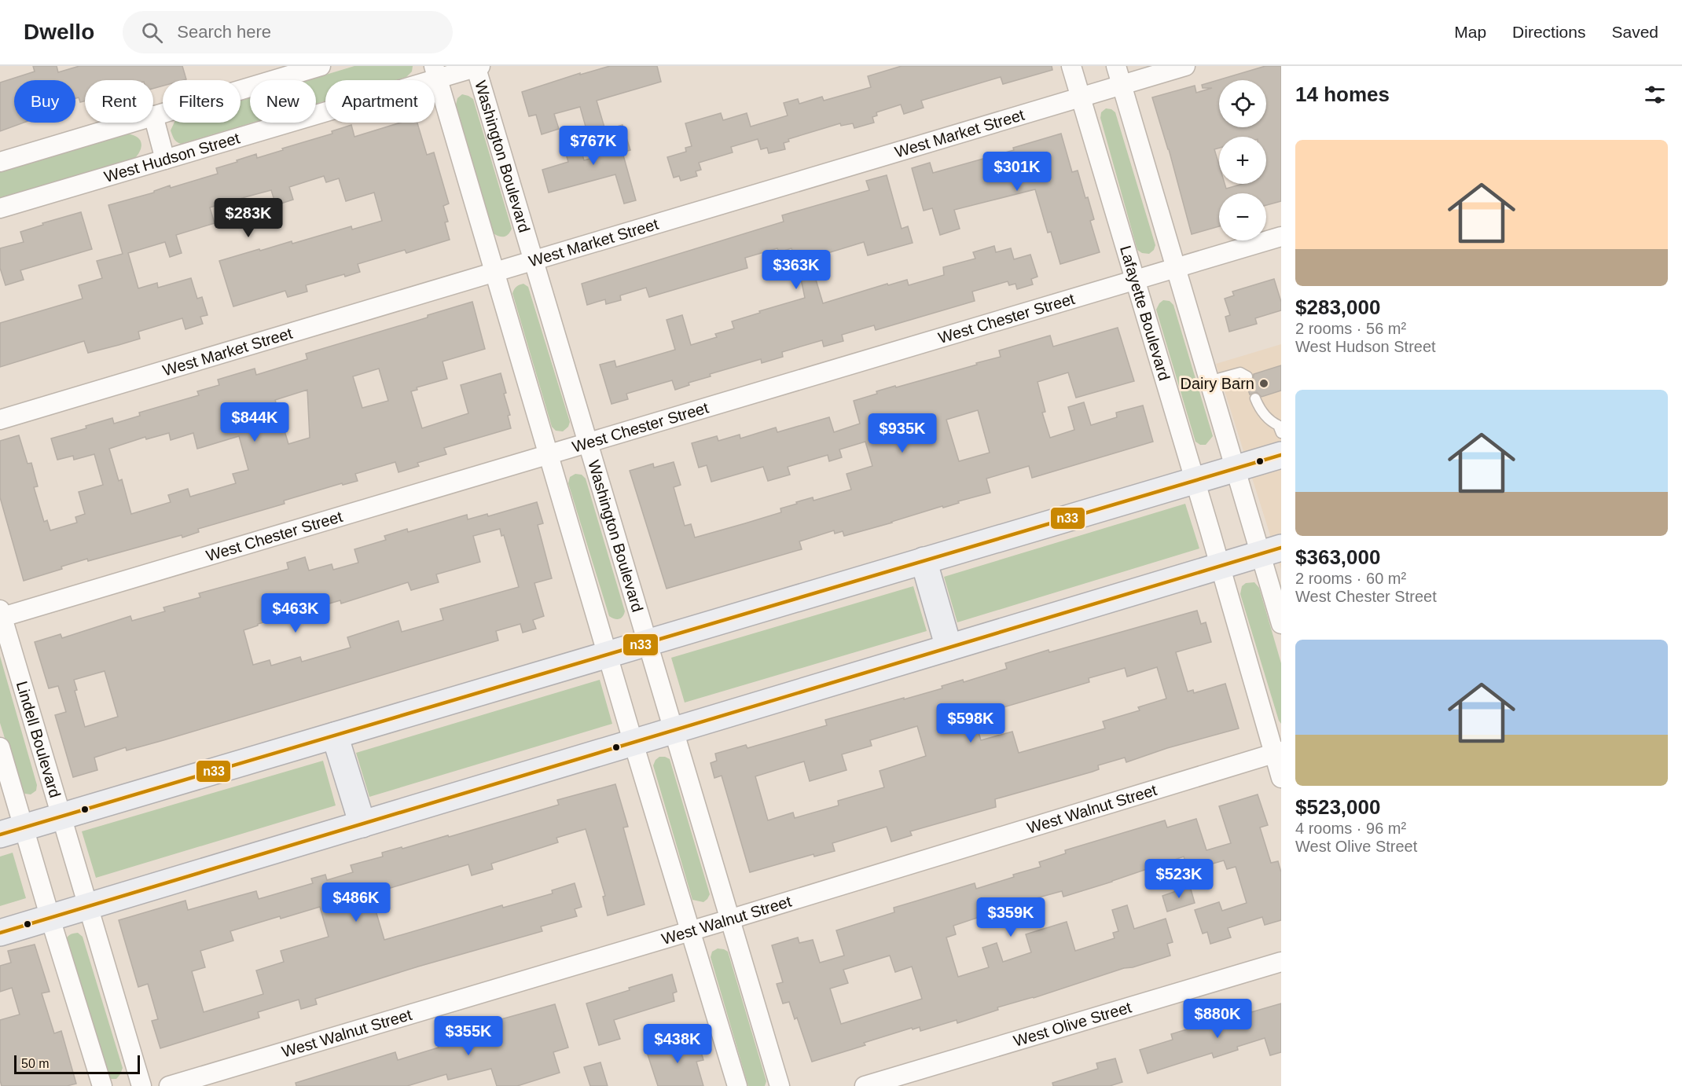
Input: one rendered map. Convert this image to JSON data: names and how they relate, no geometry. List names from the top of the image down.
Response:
{
  "streets": {
    "street": [
      "West Market Street",
      "Washington Boulevard",
      "West Hudson Street",
      "Lafayette Boulevard",
      "West Chester Street",
      "Lindell Boulevard",
      "West Walnut Street",
      "West Olive Street"
    ]
  },
  "crossings": [
    ["West Market Street", "Washington Boulevard"],
    ["West Market Street", "Lafayette Boulevard"],
    ["Washington Boulevard", "West Hudson Street"],
    ["Washington Boulevard", "West Chester Street"],
    ["Washington Boulevard", "West Walnut Street"],
    ["Lafayette Boulevard", "West Chester Street"],
    ["Lafayette Boulevard", "West Walnut Street"],
    ["West Chester Street", "Lindell Boulevard"]
  ],
  "places": ["Dairy Barn"],
  "lines": ["transit line n33"],
  "scale_bar": "50 m",
  "page": {
    "header": "Dwello",
    "search": "Search here",
    "nav": ["Map", "Directions", "Saved"],
    "heading": "14 homes",
    "map_buttons": ["+", "−"],
    "chip": [
      "Buy",
      "Rent",
      "Filters",
      "New",
      "Apartment"
    ],
    "list": [
      {
        "name": "$283,000",
        "note": "2 rooms · 56 m² · West Hudson Street"
      },
      {
        "name": "$363,000",
        "note": "2 rooms · 60 m² · West Chester Street"
      },
      {
        "name": "$523,000",
        "note": "4 rooms · 96 m² · West Olive Street"
      }
    ],
    "price": [
      "$767K",
      "$301K",
      "$283K",
      "$363K",
      "$844K",
      "$935K",
      "$463K",
      "$598K",
      "$523K",
      "$486K",
      "$359K",
      "$880K",
      "$355K",
      "$438K"
    ],
    "scale": "50 m"
  }
}
